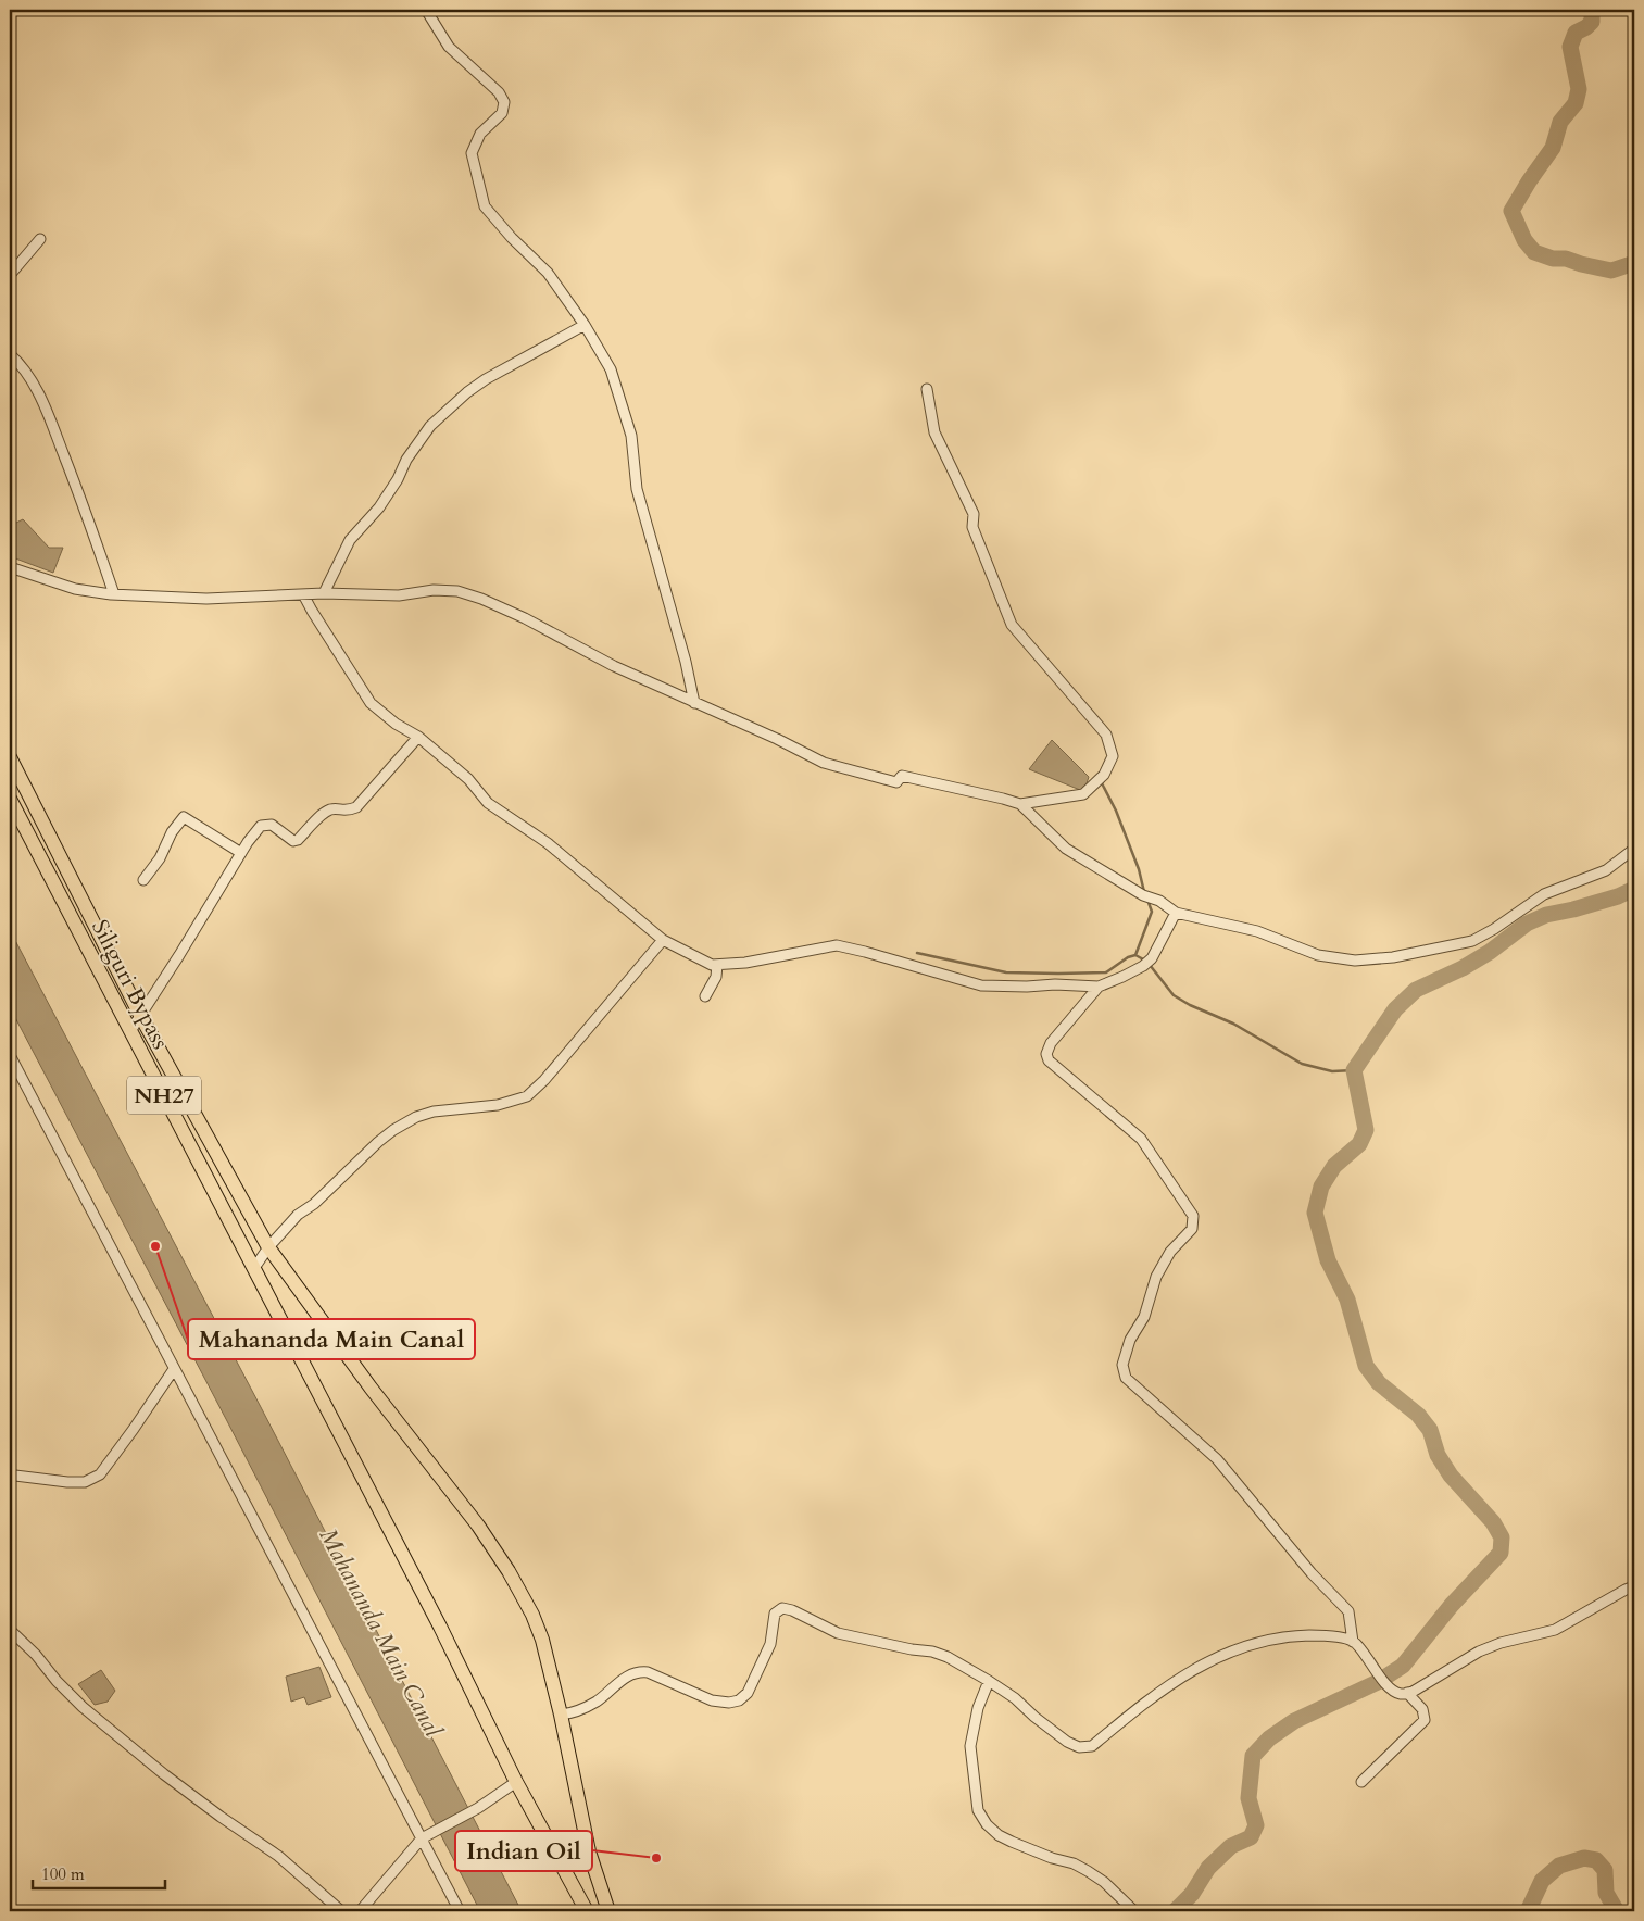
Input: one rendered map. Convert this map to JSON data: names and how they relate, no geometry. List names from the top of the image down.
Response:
{
  "streets": {
    "highway": ["Siliguri Bypass", "NH27"]
  },
  "crossings": [
    ["Siliguri Bypass", "NH27"]
  ],
  "water": ["Mahananda Main Canal"],
  "places": ["Mahananda Main Canal", "Indian Oil"],
  "scale_bar": "100 m"
}
